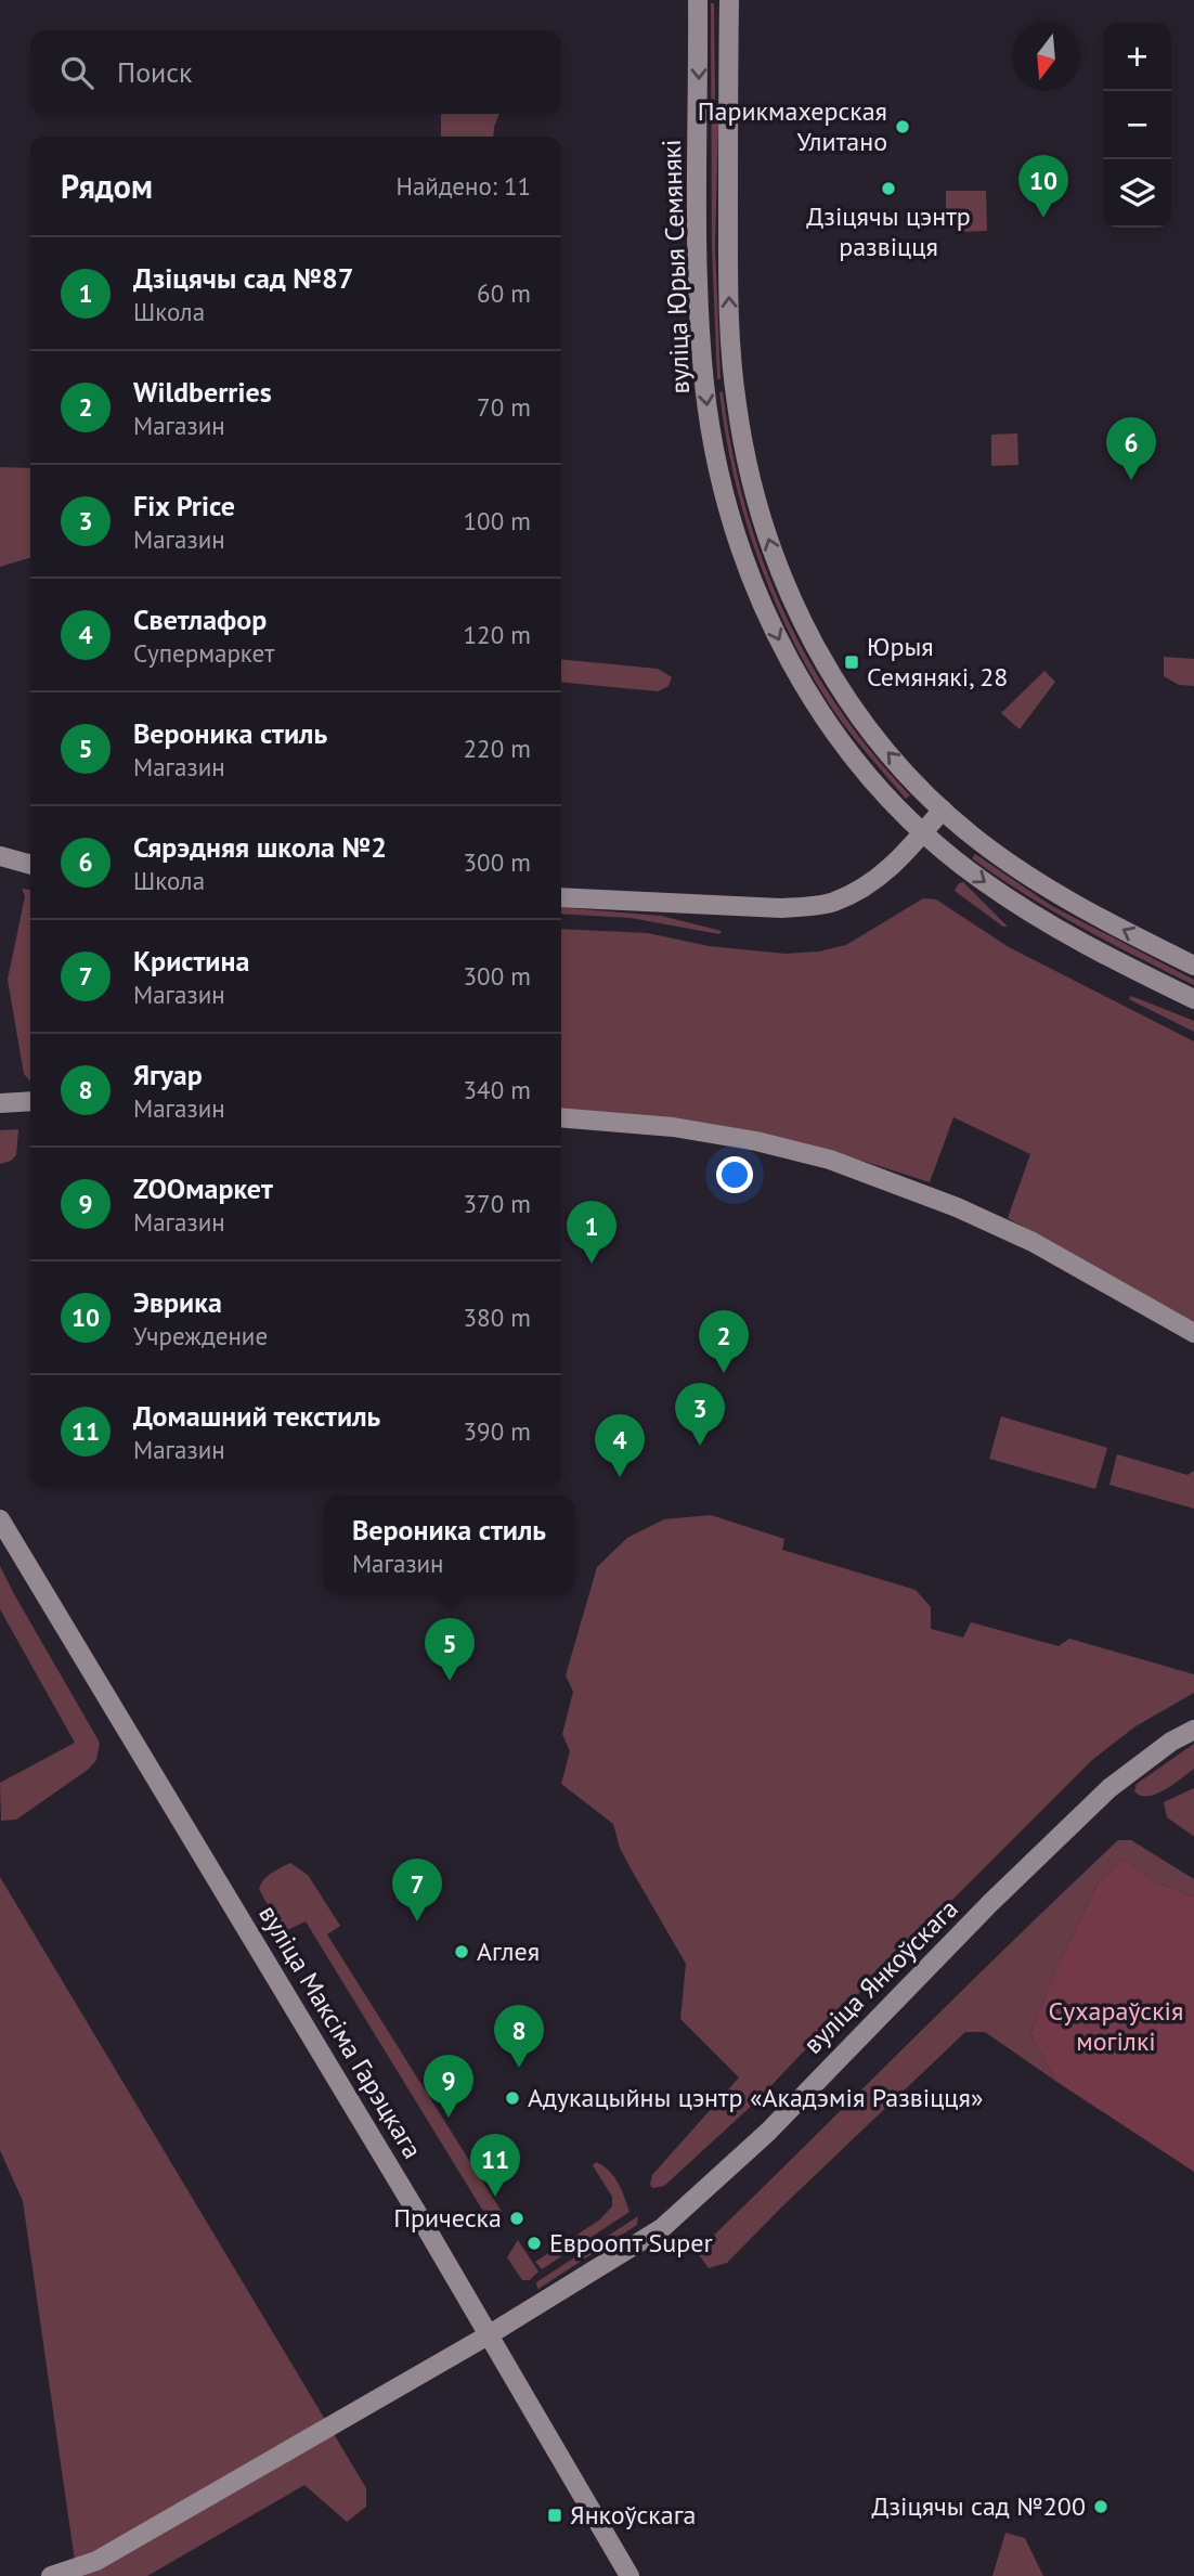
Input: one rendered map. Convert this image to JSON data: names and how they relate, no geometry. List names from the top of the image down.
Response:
{
  "streets": {
    "main road": ["вуліца Юрыя Семянякі", "вуліца Янкоўскага", "вуліца Максіма Гарэцкага"]
  },
  "crossings": [
    ["вуліца Янкоўскага", "вуліца Максіма Гарэцкага"]
  ],
  "parks": ["Сухараўскія могілкі"],
  "places": {
    "other": [
      "Парикмахерская Улитано",
      "Дзіцячы цэнтр развіцця",
      "Аглея",
      "Адукацыйны цэнтр «Акадэмія Развіцця»",
      "Прическа",
      "Евроопт Super",
      "Дзіцячы сад №200"
    ],
    "transit": ["Юрыя Семянякі, 28", "Янкоўскага"]
  },
  "north": "bottom",
  "page": {
    "map_buttons": ["+", "−"],
    "search": "Поиск",
    "heading": ["Рядом", "Найдено: 11"],
    "pins": [
      "10",
      "6",
      "1",
      "2",
      "3",
      "4",
      "5",
      "7",
      "8",
      "9",
      "11"
    ],
    "list": [
      {
        "mark": "1",
        "name": "Дзіцячы сад №87",
        "note": "Школа",
        "value": "60 m"
      },
      {
        "mark": "2",
        "name": "Wildberries",
        "note": "Магазин",
        "value": "70 m"
      },
      {
        "mark": "3",
        "name": "Fix Price",
        "note": "Магазин",
        "value": "100 m"
      },
      {
        "mark": "4",
        "name": "Светлафор",
        "note": "Супермаркет",
        "value": "120 m"
      },
      {
        "mark": "5",
        "name": "Вероника стиль",
        "note": "Магазин",
        "value": "220 m"
      },
      {
        "mark": "6",
        "name": "Сярэдняя школа №2",
        "note": "Школа",
        "value": "300 m"
      },
      {
        "mark": "7",
        "name": "Кристина",
        "note": "Магазин",
        "value": "300 m"
      },
      {
        "mark": "8",
        "name": "Ягуар",
        "note": "Магазин",
        "value": "340 m"
      },
      {
        "mark": "9",
        "name": "ZOOмаркет",
        "note": "Магазин",
        "value": "370 m"
      },
      {
        "mark": "10",
        "name": "Эврика",
        "note": "Учреждение",
        "value": "380 m"
      },
      {
        "mark": "11",
        "name": "Домашний текстиль",
        "note": "Магазин",
        "value": "390 m"
      }
    ],
    "popup": ["Вероника стиль", "Магазин"]
  }
}
